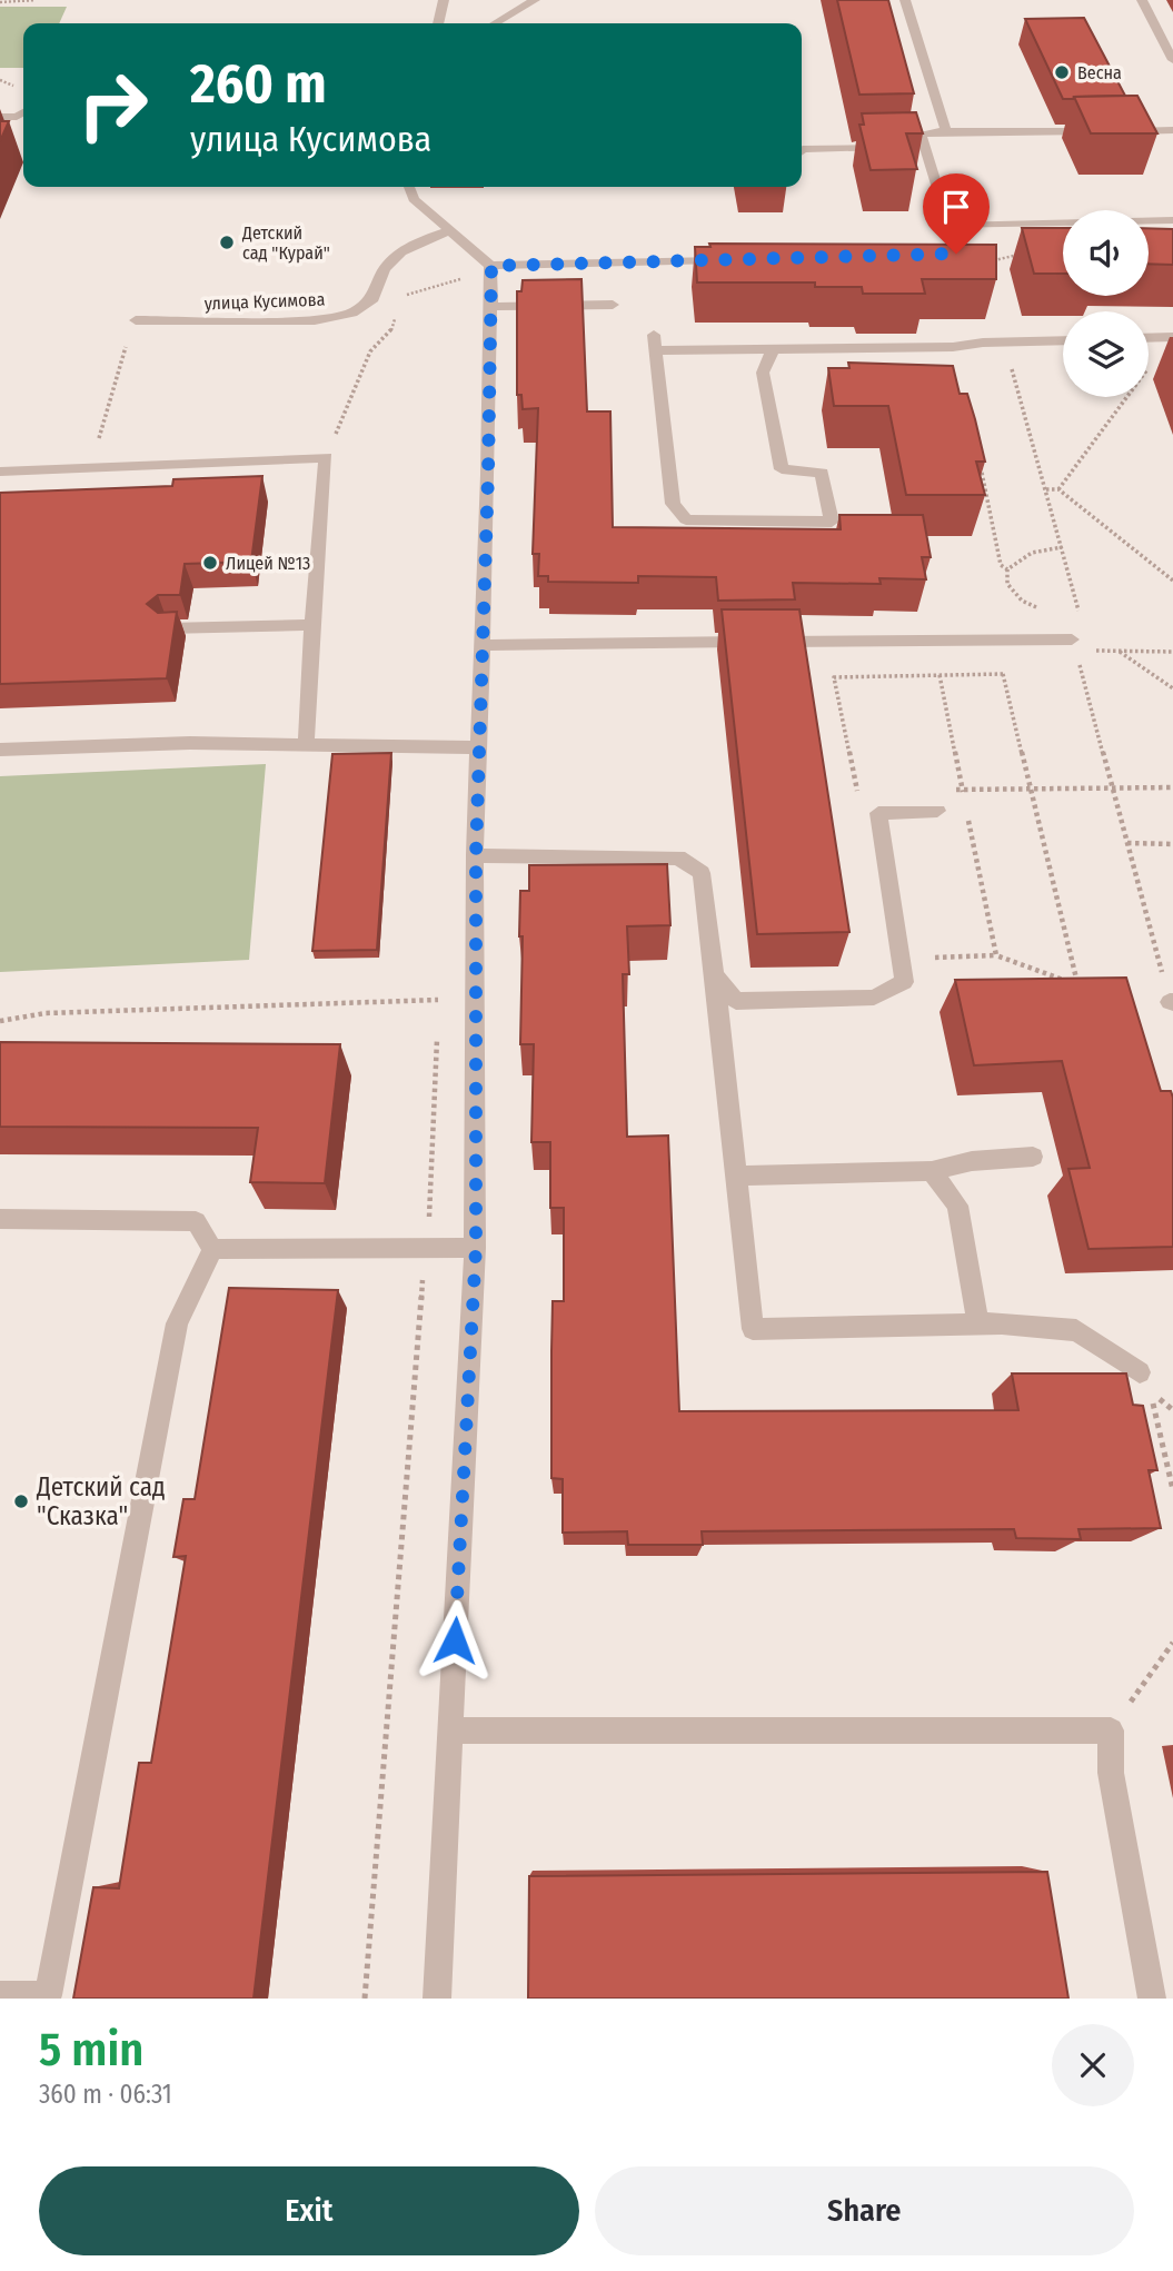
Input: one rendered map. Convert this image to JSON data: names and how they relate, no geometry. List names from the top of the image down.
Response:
{
  "streets": {
    "street": ["улица Кусимова"]
  },
  "places": [
    "Весна",
    "Детский сад \"Курай\"",
    "Лицей №13",
    "Детский сад \"Сказка\""
  ],
  "page": {
    "turn": ["260 m", "улица Кусимова"],
    "heading": ["5 min", "360 m · 06:31"],
    "buttons": ["Exit", "Share"]
  }
}
